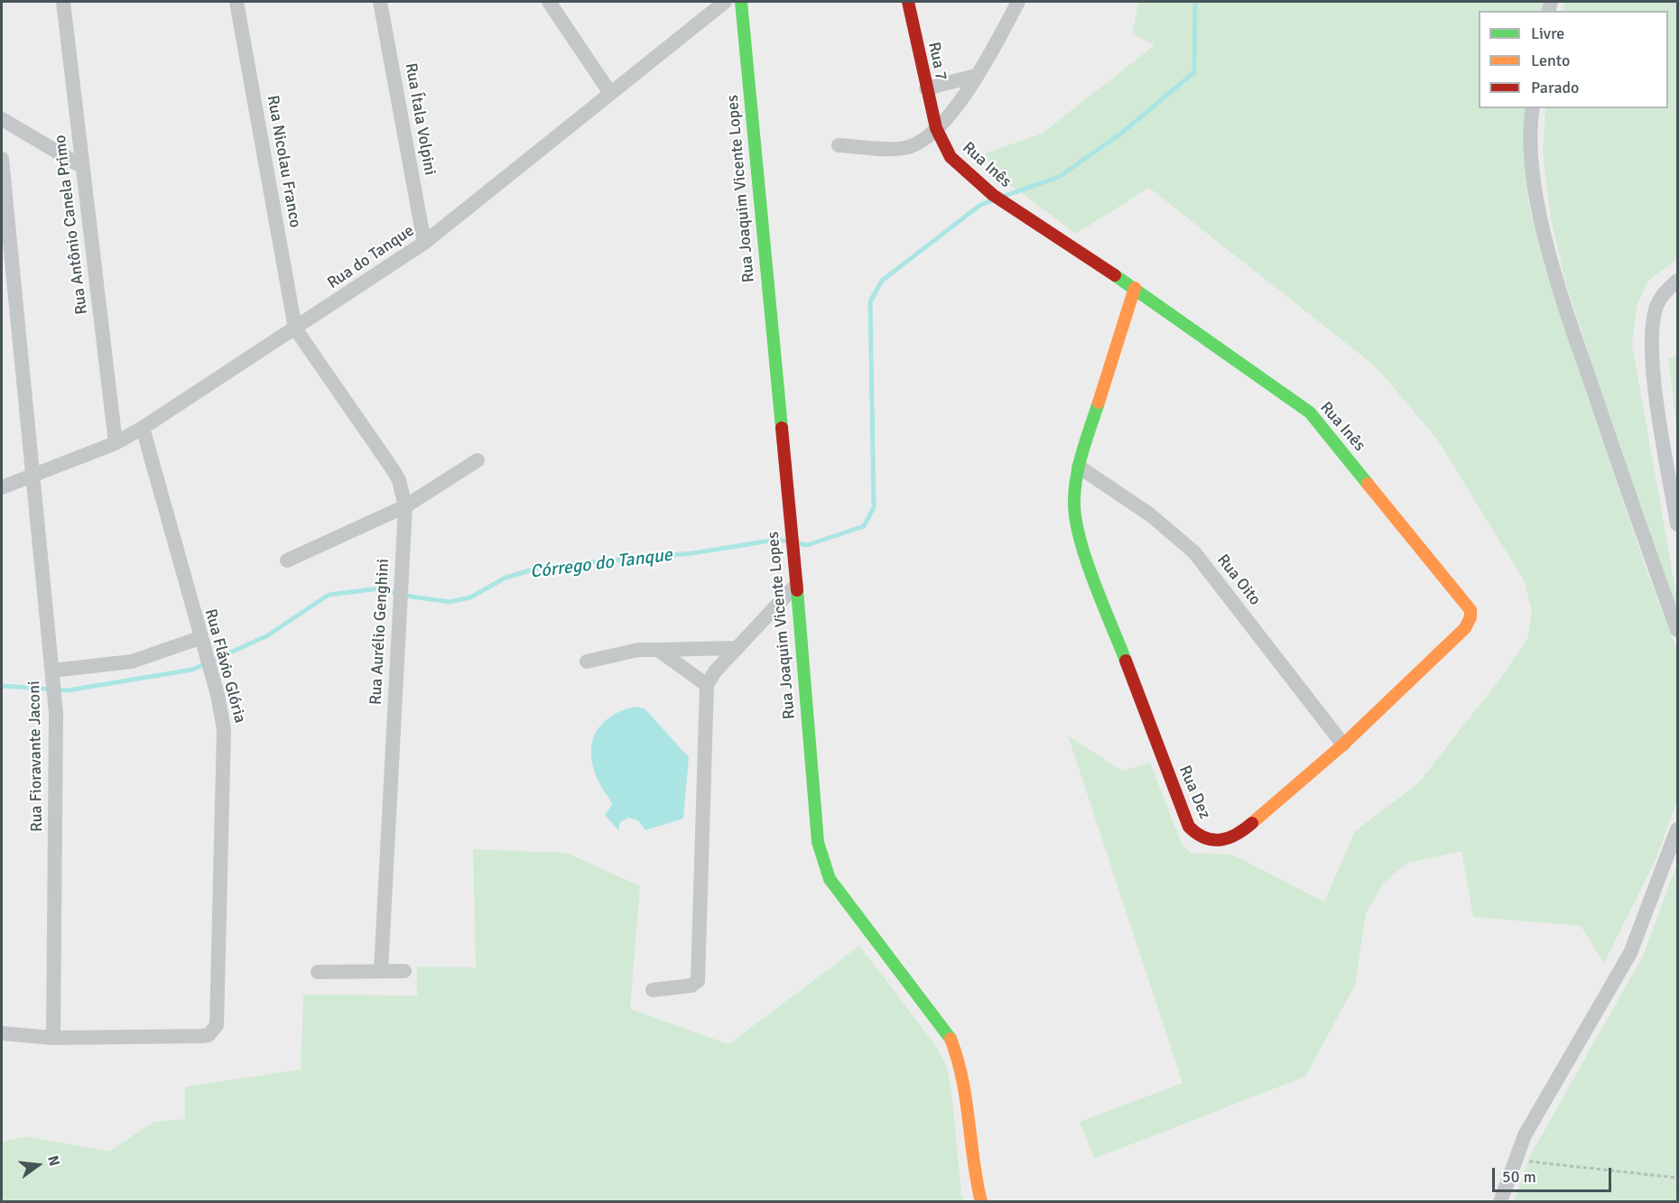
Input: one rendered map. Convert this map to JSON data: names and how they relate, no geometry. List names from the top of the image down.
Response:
{
  "streets": {
    "street": [
      "Rua 7",
      "Rua Ítala Volpini",
      "Rua Nicolau Franco",
      "Rua Inês",
      "Rua Joaquim Vicente Lopes",
      "Rua Antônio Canela Primo",
      "Rua do Tanque",
      "Rua Oito",
      "Rua Aurélio Genghini",
      "Rua Flávio Glória",
      "Rua Fioravante Jaconi",
      "Rua Dez"
    ]
  },
  "crossings": [
    ["Rua 7", "Rua Inês"],
    ["Rua Ítala Volpini", "Rua do Tanque"],
    ["Rua Nicolau Franco", "Rua do Tanque"],
    ["Rua Nicolau Franco", "Rua Aurélio Genghini"],
    ["Rua Inês", "Rua Dez"],
    ["Rua Antônio Canela Primo", "Rua do Tanque"],
    ["Rua do Tanque", "Rua Aurélio Genghini"],
    ["Rua do Tanque", "Rua Flávio Glória"],
    ["Rua do Tanque", "Rua Fioravante Jaconi"],
    ["Rua Oito", "Rua Dez"],
    ["Rua Flávio Glória", "Rua Fioravante Jaconi"]
  ],
  "water": ["Córrego do Tanque"],
  "legend": ["Livre", "Lento", "Parado"],
  "scale_bar": "50 m",
  "north": "right"
}
